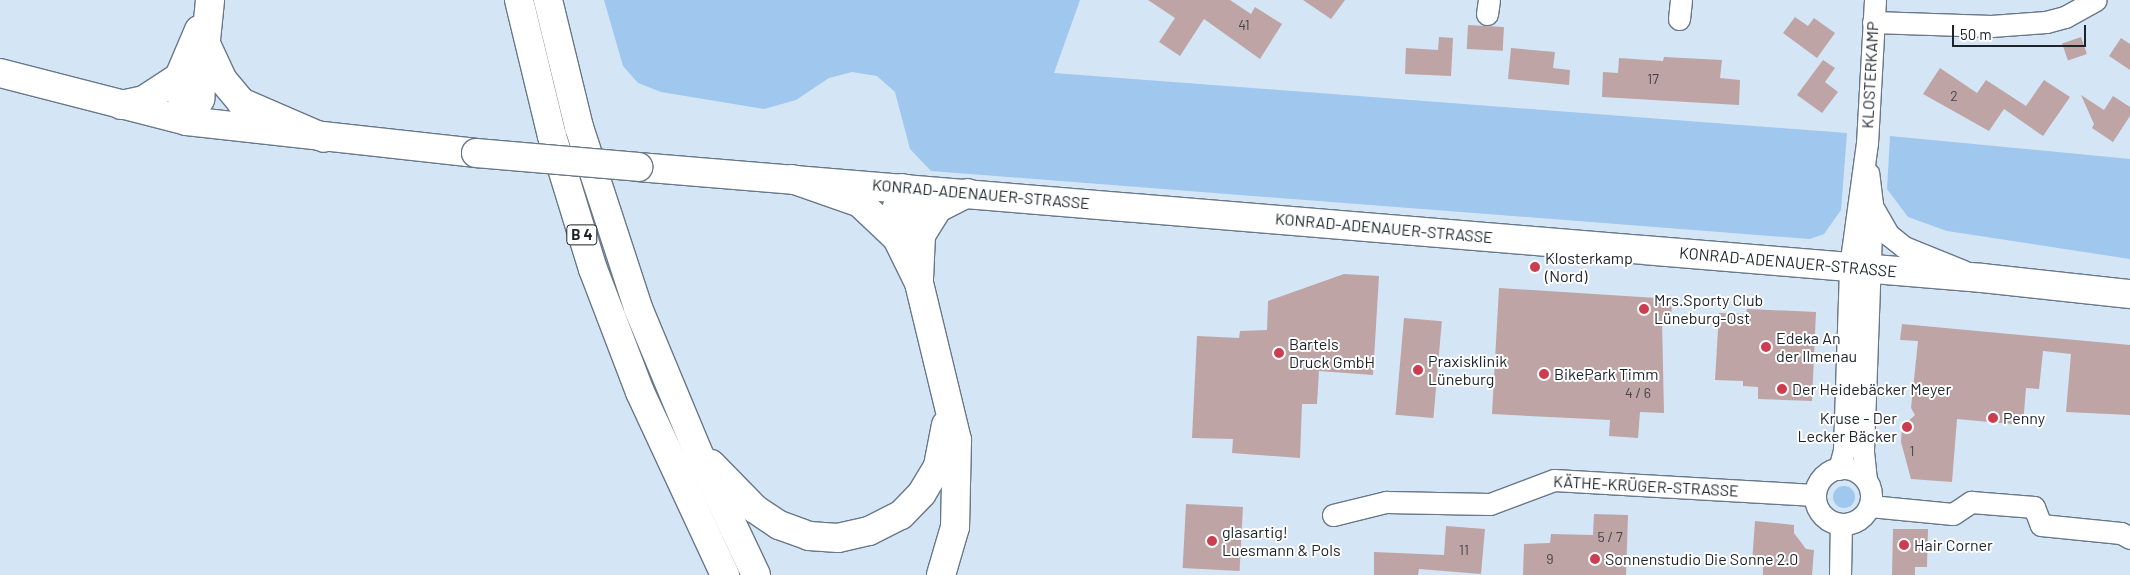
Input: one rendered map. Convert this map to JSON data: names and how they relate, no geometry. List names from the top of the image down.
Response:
{
  "streets": {
    "main road": ["KONRAD-ADENAUER-STRASSE", "B 4"],
    "street": ["KLOSTERKAMP", "KÄTHE-KRÜGER-STRASSE"]
  },
  "crossings": [
    ["KLOSTERKAMP", "KONRAD-ADENAUER-STRASSE"]
  ],
  "places": [
    "Klosterkamp (Nord)",
    "Mrs.Sporty Club Lüneburg-Ost",
    "Edeka An der Ilmenau",
    "Bartels Druck GmbH",
    "Praxisklinik Lüneburg",
    "BikePark Timm",
    "Der Heidebäcker Meyer",
    "Penny",
    "Kruse - Der Lecker Bäcker",
    "glasartig! Luesmann & Pols",
    "Hair Corner",
    "Sonnenstudio Die Sonne 2.0"
  ],
  "house_numbers": [
    "41",
    "17",
    "2",
    "4 / 6",
    "1",
    "5 / 7",
    "11",
    "9"
  ],
  "scale_bar": "50 m"
}
